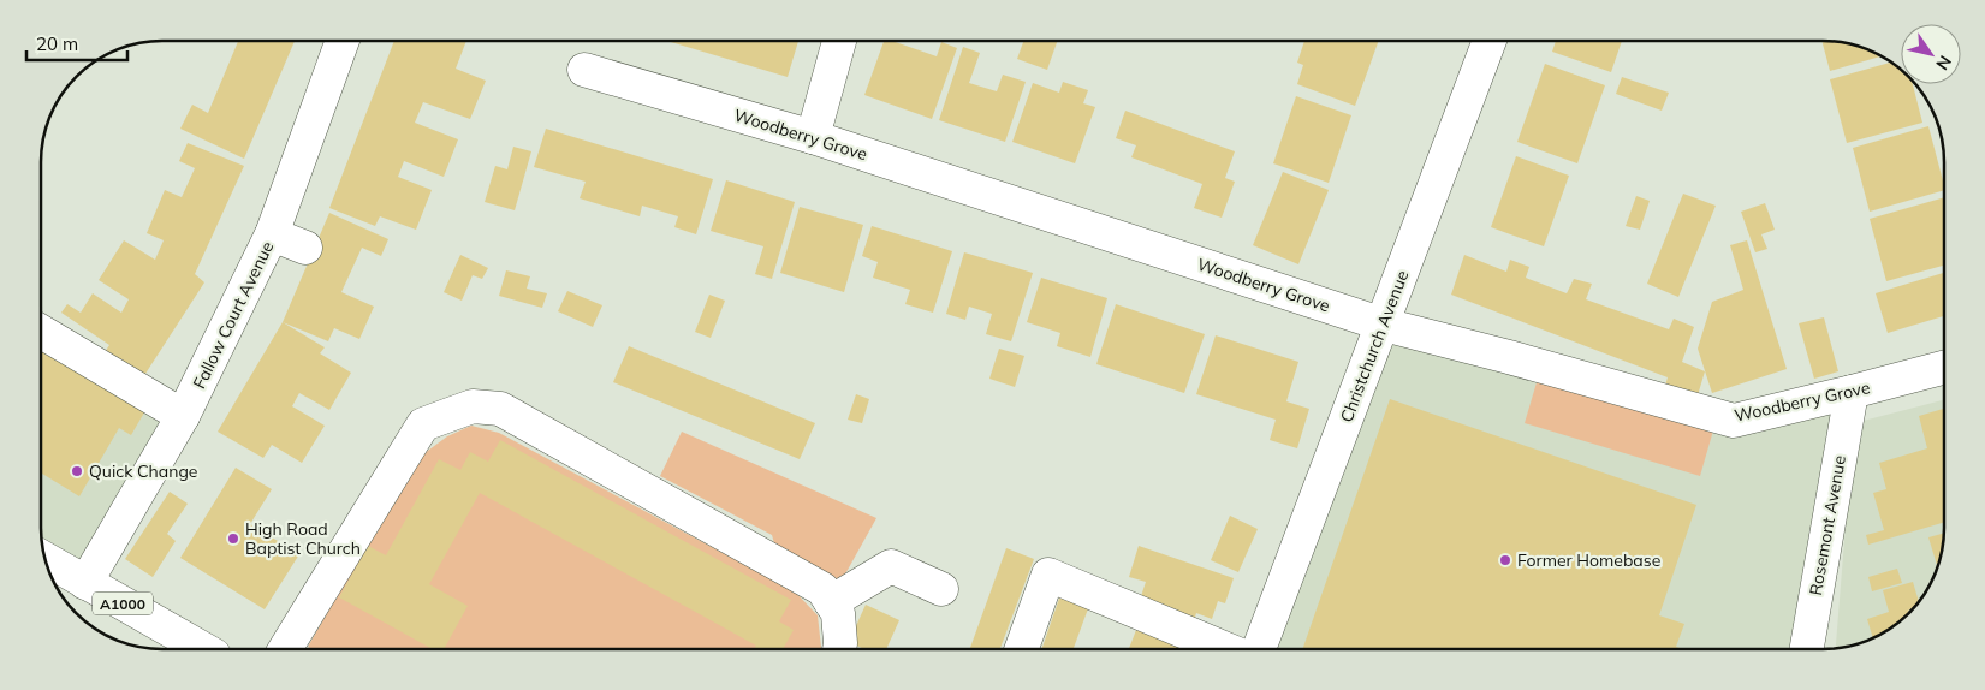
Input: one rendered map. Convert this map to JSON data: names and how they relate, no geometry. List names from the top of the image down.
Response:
{
  "streets": {
    "street": [
      "Woodberry Grove",
      "Fallow Court Avenue",
      "Christchurch Avenue",
      "Rosemont Avenue",
      "A1000"
    ]
  },
  "crossings": [
    ["Woodberry Grove", "Christchurch Avenue"],
    ["Woodberry Grove", "Rosemont Avenue"],
    ["Fallow Court Avenue", "A1000"]
  ],
  "places": ["Quick Change", "High Road Baptist Church", "Former Homebase"],
  "scale_bar": "20 m",
  "north": "bottom right"
}
